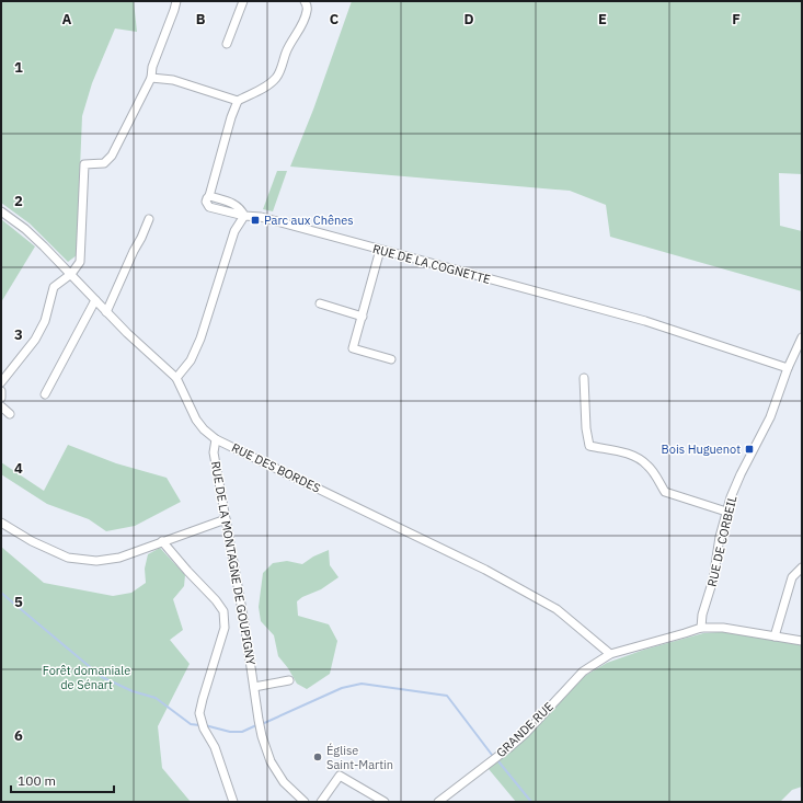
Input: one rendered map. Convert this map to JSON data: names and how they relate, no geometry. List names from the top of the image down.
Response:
{
  "streets": {
    "street": [
      "RUE DE LA COGNETTE",
      "RUE DES BORDES",
      "RUE DE CORBEIL",
      "RUE DE LA MONTAGNE DE GOUPIGNY",
      "GRANDE RUE"
    ]
  },
  "crossings": [
    ["RUE DE LA COGNETTE", "RUE DE CORBEIL"],
    ["RUE DES BORDES", "RUE DE LA MONTAGNE DE GOUPIGNY"],
    ["RUE DES BORDES", "GRANDE RUE"],
    ["RUE DE CORBEIL", "GRANDE RUE"]
  ],
  "parks": ["Forêt domaniale de Sénart"],
  "places": {
    "transit": ["Parc aux Chênes", "Bois Huguenot"],
    "other": ["Église Saint-Martin"]
  },
  "scale_bar": "100 m",
  "grid": {
    "columns": [
      "A",
      "B",
      "C",
      "D",
      "E",
      "F"
    ],
    "rows": [
      "1",
      "2",
      "3",
      "4",
      "5",
      "6"
    ]
  }
}
